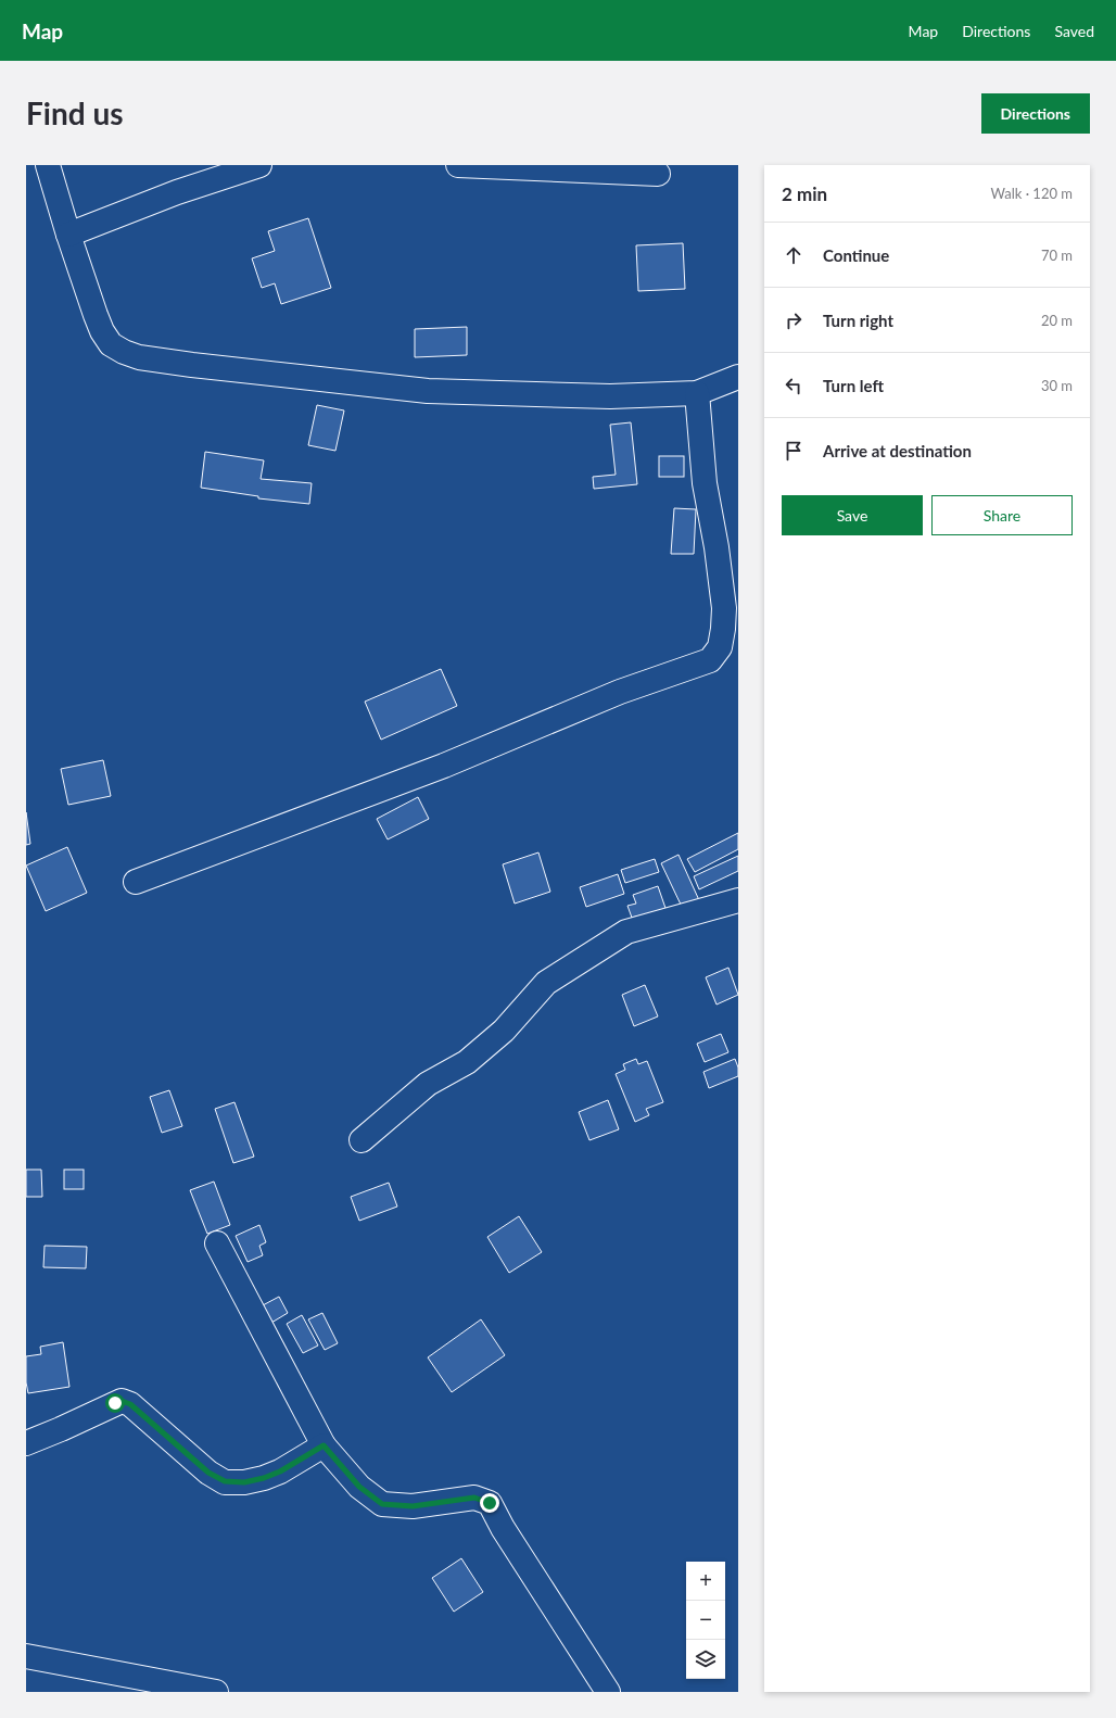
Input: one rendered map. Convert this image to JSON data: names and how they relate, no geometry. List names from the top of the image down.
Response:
{
  "page": {
    "header": "Map",
    "nav": ["Map", "Directions", "Saved"],
    "buttons": [
      "Directions",
      ["Save", "Share"]
    ],
    "title": "Find us",
    "heading": ["2 min", "Walk · 120 m"],
    "list": [
      ["Continue", "70 m"],
      ["Turn right", "20 m"],
      ["Turn left", "30 m"],
      "Arrive at destination"
    ],
    "map_buttons": ["+", "−"]
  }
}
